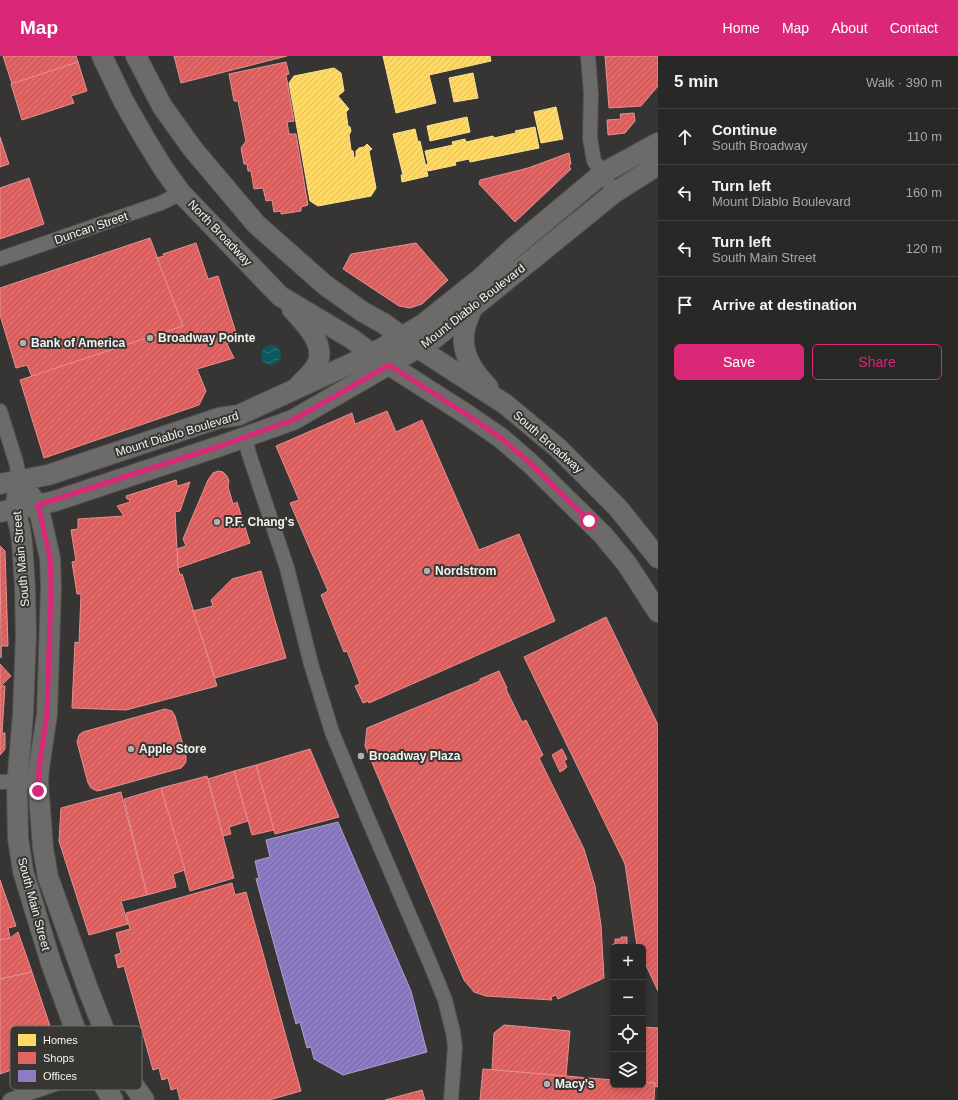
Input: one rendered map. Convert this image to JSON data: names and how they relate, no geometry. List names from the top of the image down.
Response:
{
  "streets": {
    "main road": [
      "North Broadway",
      "Mount Diablo Boulevard",
      "South Broadway",
      "South Main Street"
    ],
    "street": ["Duncan Street"]
  },
  "crossings": [
    ["Duncan Street", "North Broadway"],
    ["North Broadway", "Mount Diablo Boulevard"],
    ["Mount Diablo Boulevard", "South Broadway"],
    ["Mount Diablo Boulevard", "South Main Street"]
  ],
  "places": [
    "Broadway Pointe",
    "Bank of America",
    "P.F. Chang's",
    "Nordstrom",
    "Apple Store",
    "Broadway Plaza",
    "Macy's"
  ],
  "legend": ["Homes", "Shops", "Offices"],
  "page": {
    "header": "Map",
    "nav": [
      "Home",
      "Map",
      "About",
      "Contact"
    ],
    "heading": ["5 min", "Walk · 390 m"],
    "list": [
      ["Continue", "South Broadway", "110 m"],
      ["Turn left", "Mount Diablo Boulevard", "160 m"],
      ["Turn left", "South Main Street", "120 m"],
      "Arrive at destination"
    ],
    "buttons": ["Save", "Share"],
    "map_buttons": ["+", "−"]
  }
}
